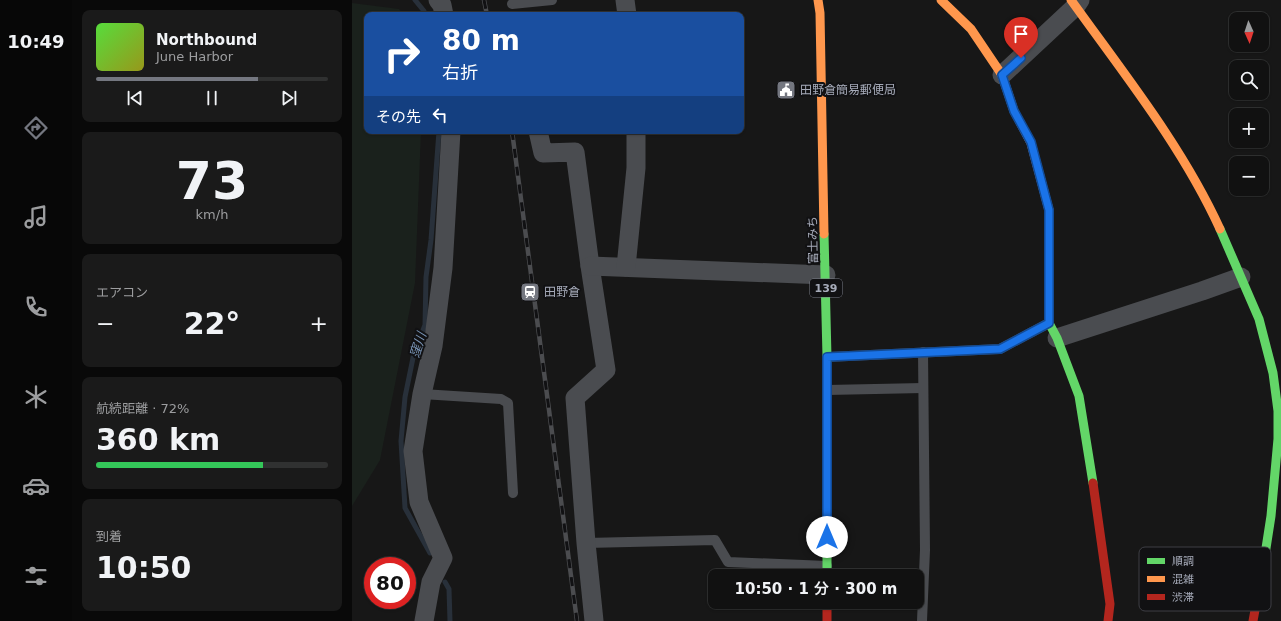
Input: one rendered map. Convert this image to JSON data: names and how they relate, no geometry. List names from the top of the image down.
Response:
{
  "streets": {
    "main road": ["富士みち", "139"]
  },
  "water": ["窪川"],
  "places": {
    "public building": ["田野倉簡易郵便局"],
    "station": ["田野倉"]
  },
  "legend": ["順調", "混雑", "渋滞"],
  "north": "bottom",
  "page": {
    "tabs": "10:49",
    "map_buttons": ["+", "−"],
    "turn": ["80 m", "右折"],
    "song": ["Northbound", "June Harbor"],
    "then": "その先",
    "tile": [
      ["73", "km/h"],
      "エアコン",
      ["航続距離 · 72%", "360 km"],
      ["到着", "10:50"]
    ],
    "heat": ["−", "22°", "+"],
    "limit": "80",
    "trip": "10:50 · 1 分 · 300 m"
  }
}
